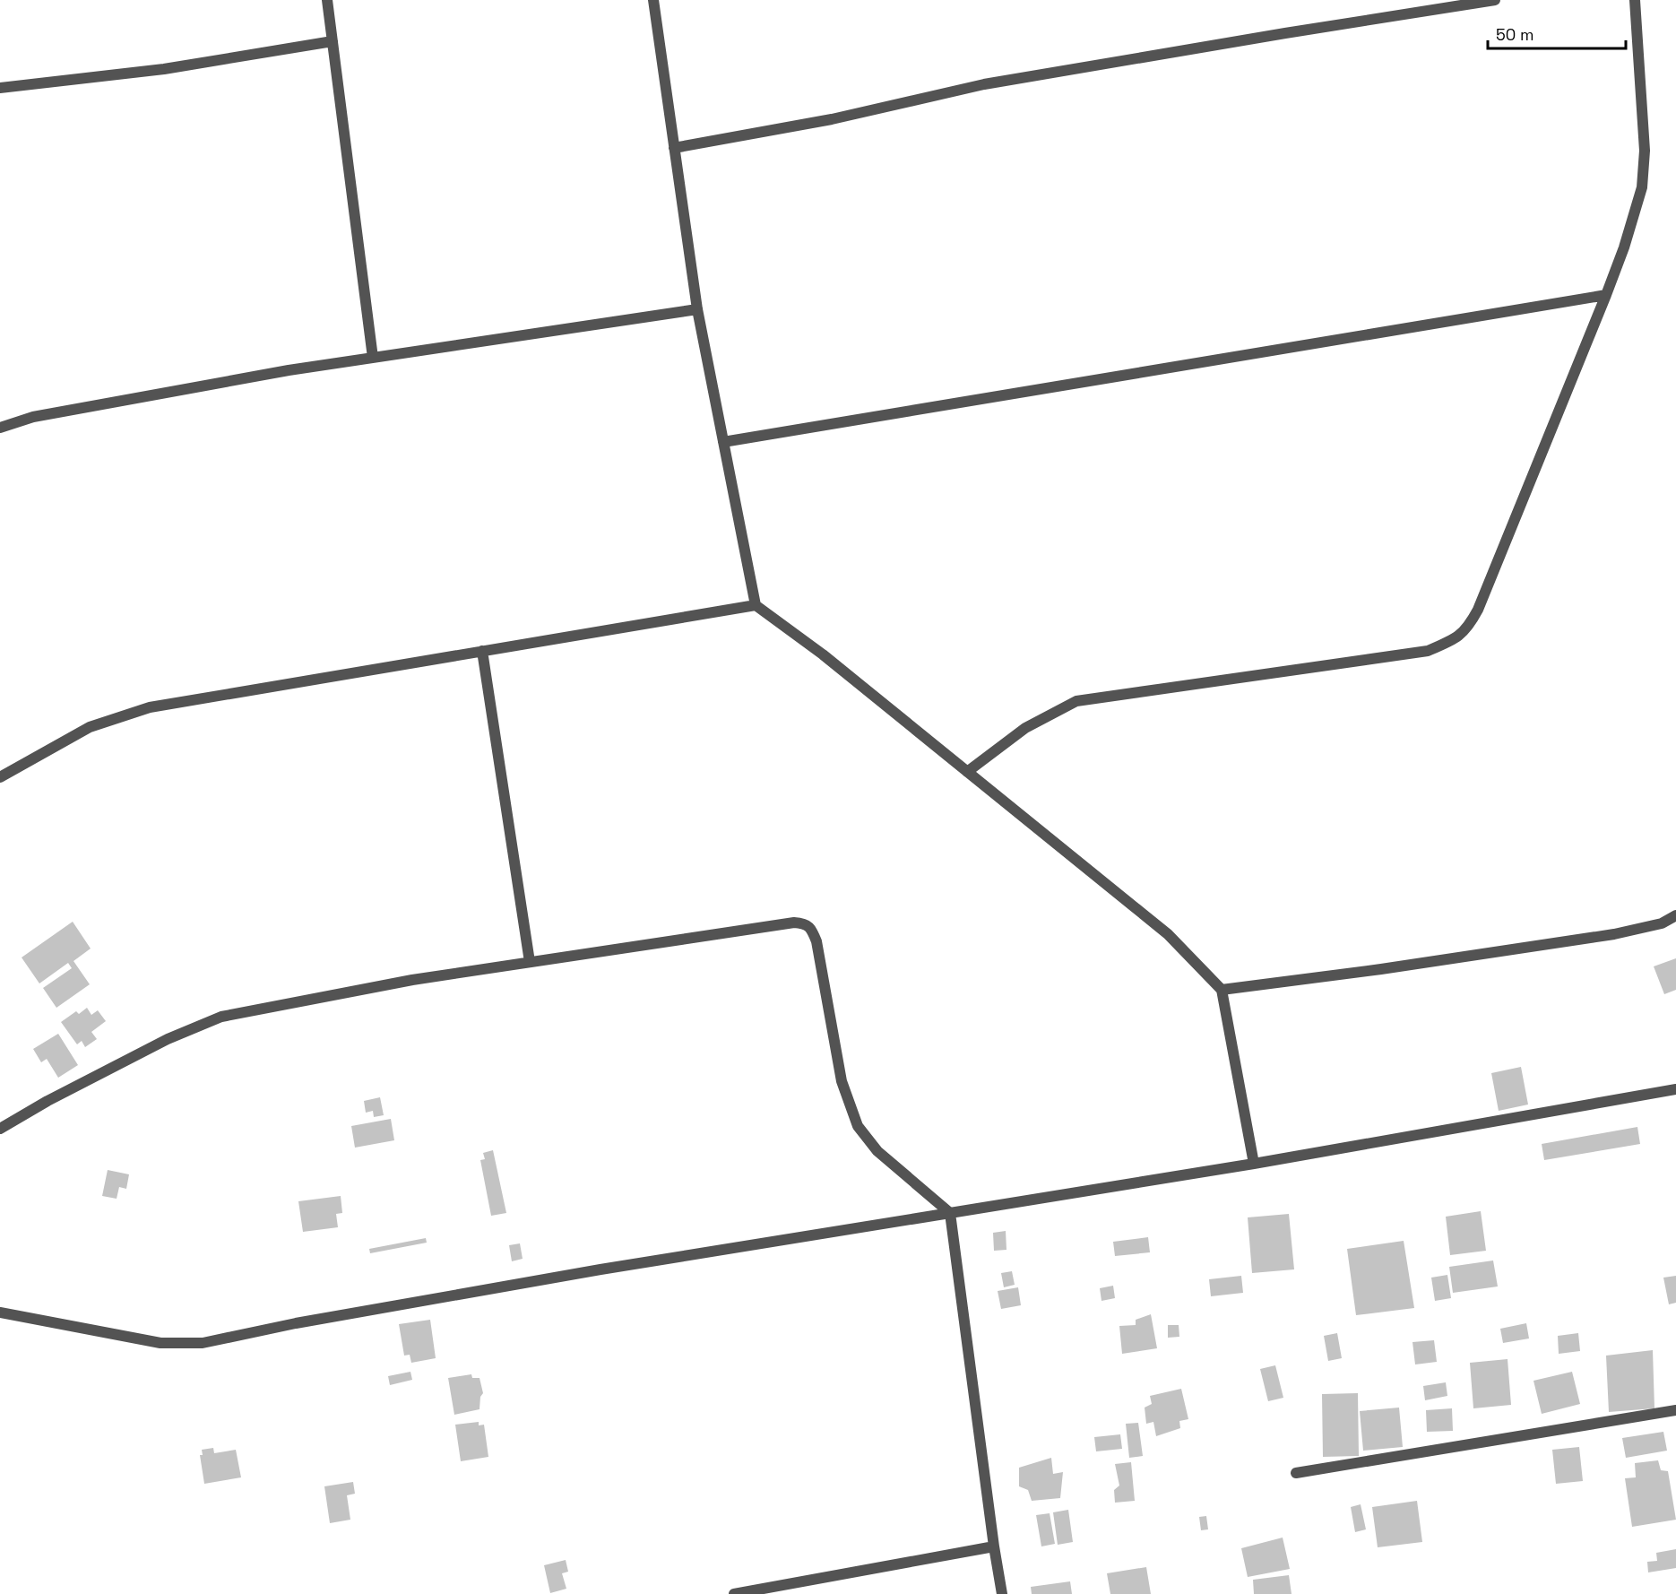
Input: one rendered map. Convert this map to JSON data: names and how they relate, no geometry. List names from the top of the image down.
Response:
{
  "scale_bar": "50 m"
}
